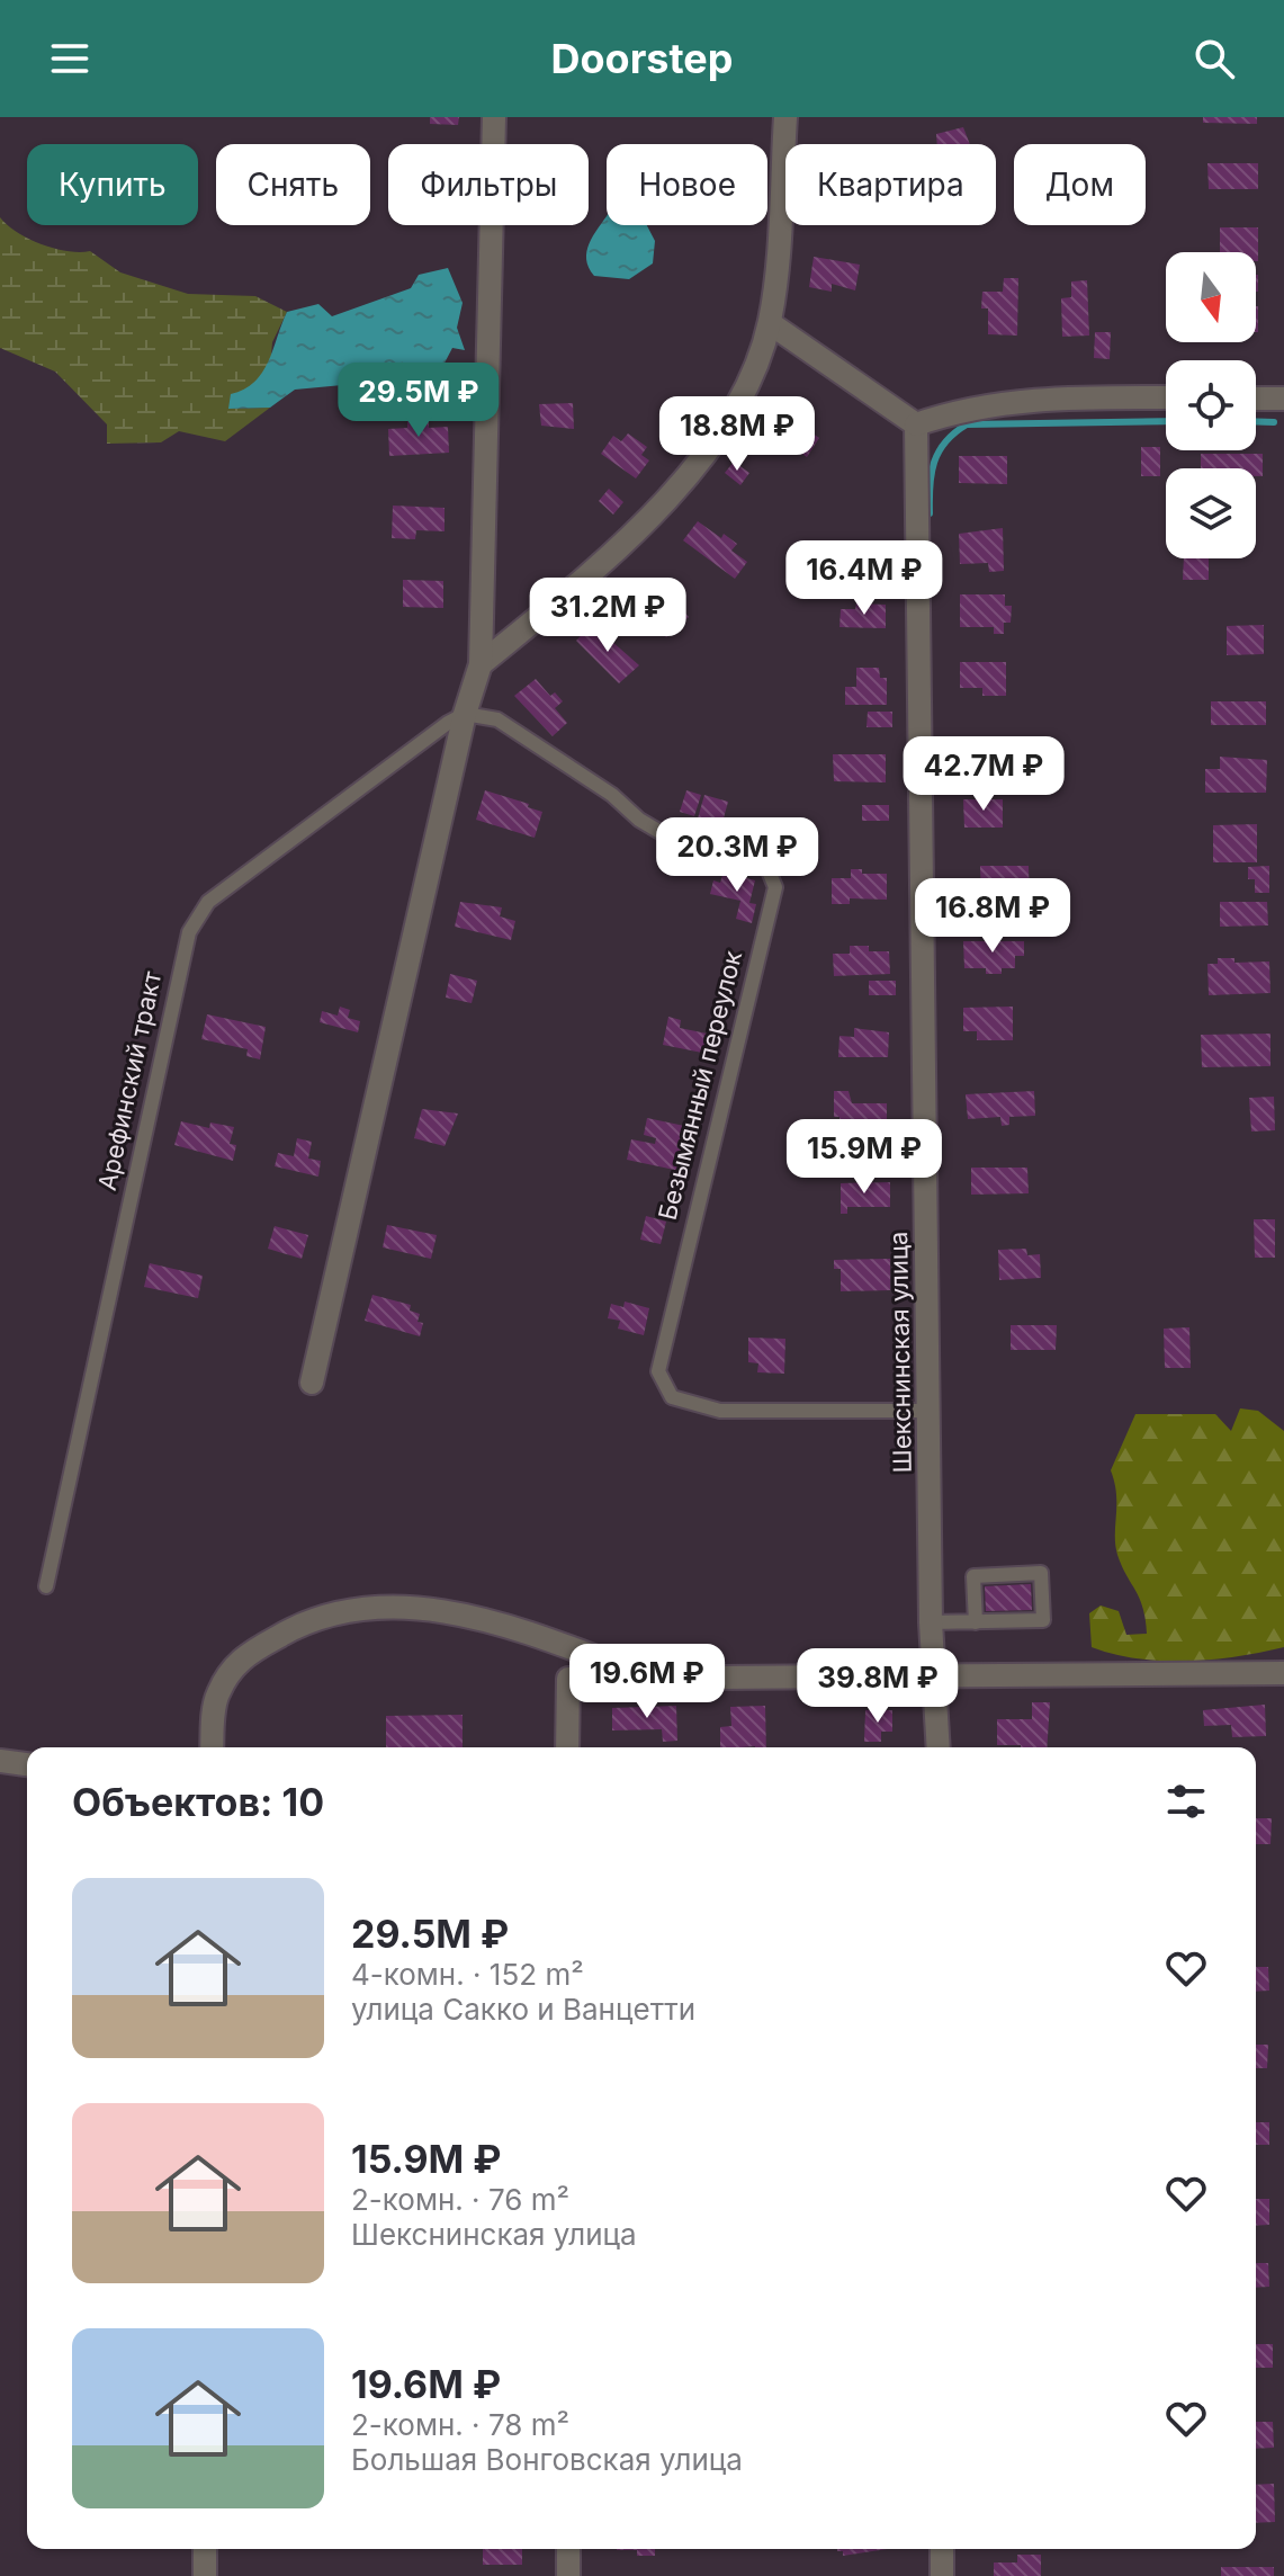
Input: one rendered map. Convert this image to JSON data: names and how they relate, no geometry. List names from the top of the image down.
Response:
{
  "streets": {
    "street": ["Шекснинская улица"],
    "lane": ["Арефинский тракт", "Безымянный переулок"]
  },
  "crossings": [
    ["Арефинский тракт", "Безымянный переулок"],
    ["Безымянный переулок", "Шекснинская улица"]
  ],
  "north": "bottom",
  "page": {
    "header": "Doorstep",
    "chip": [
      "Купить",
      "Снять",
      "Фильтры",
      "Новое",
      "Квартира",
      "Дом"
    ],
    "price": [
      "29.5M ₽",
      "18.8M ₽",
      "16.4M ₽",
      "31.2M ₽",
      "42.7M ₽",
      "20.3M ₽",
      "16.8M ₽",
      "15.9M ₽",
      "19.6M ₽",
      "39.8M ₽"
    ],
    "heading": "Объектов: 10",
    "list": [
      {
        "name": "29.5M ₽",
        "note": "4-комн. · 152 m² · улица Сакко и Ванцетти"
      },
      {
        "name": "15.9M ₽",
        "note": "2-комн. · 76 m² · Шекснинская улица"
      },
      {
        "name": "19.6M ₽",
        "note": "2-комн. · 78 m² · Большая Вонговская улица"
      }
    ]
  }
}
